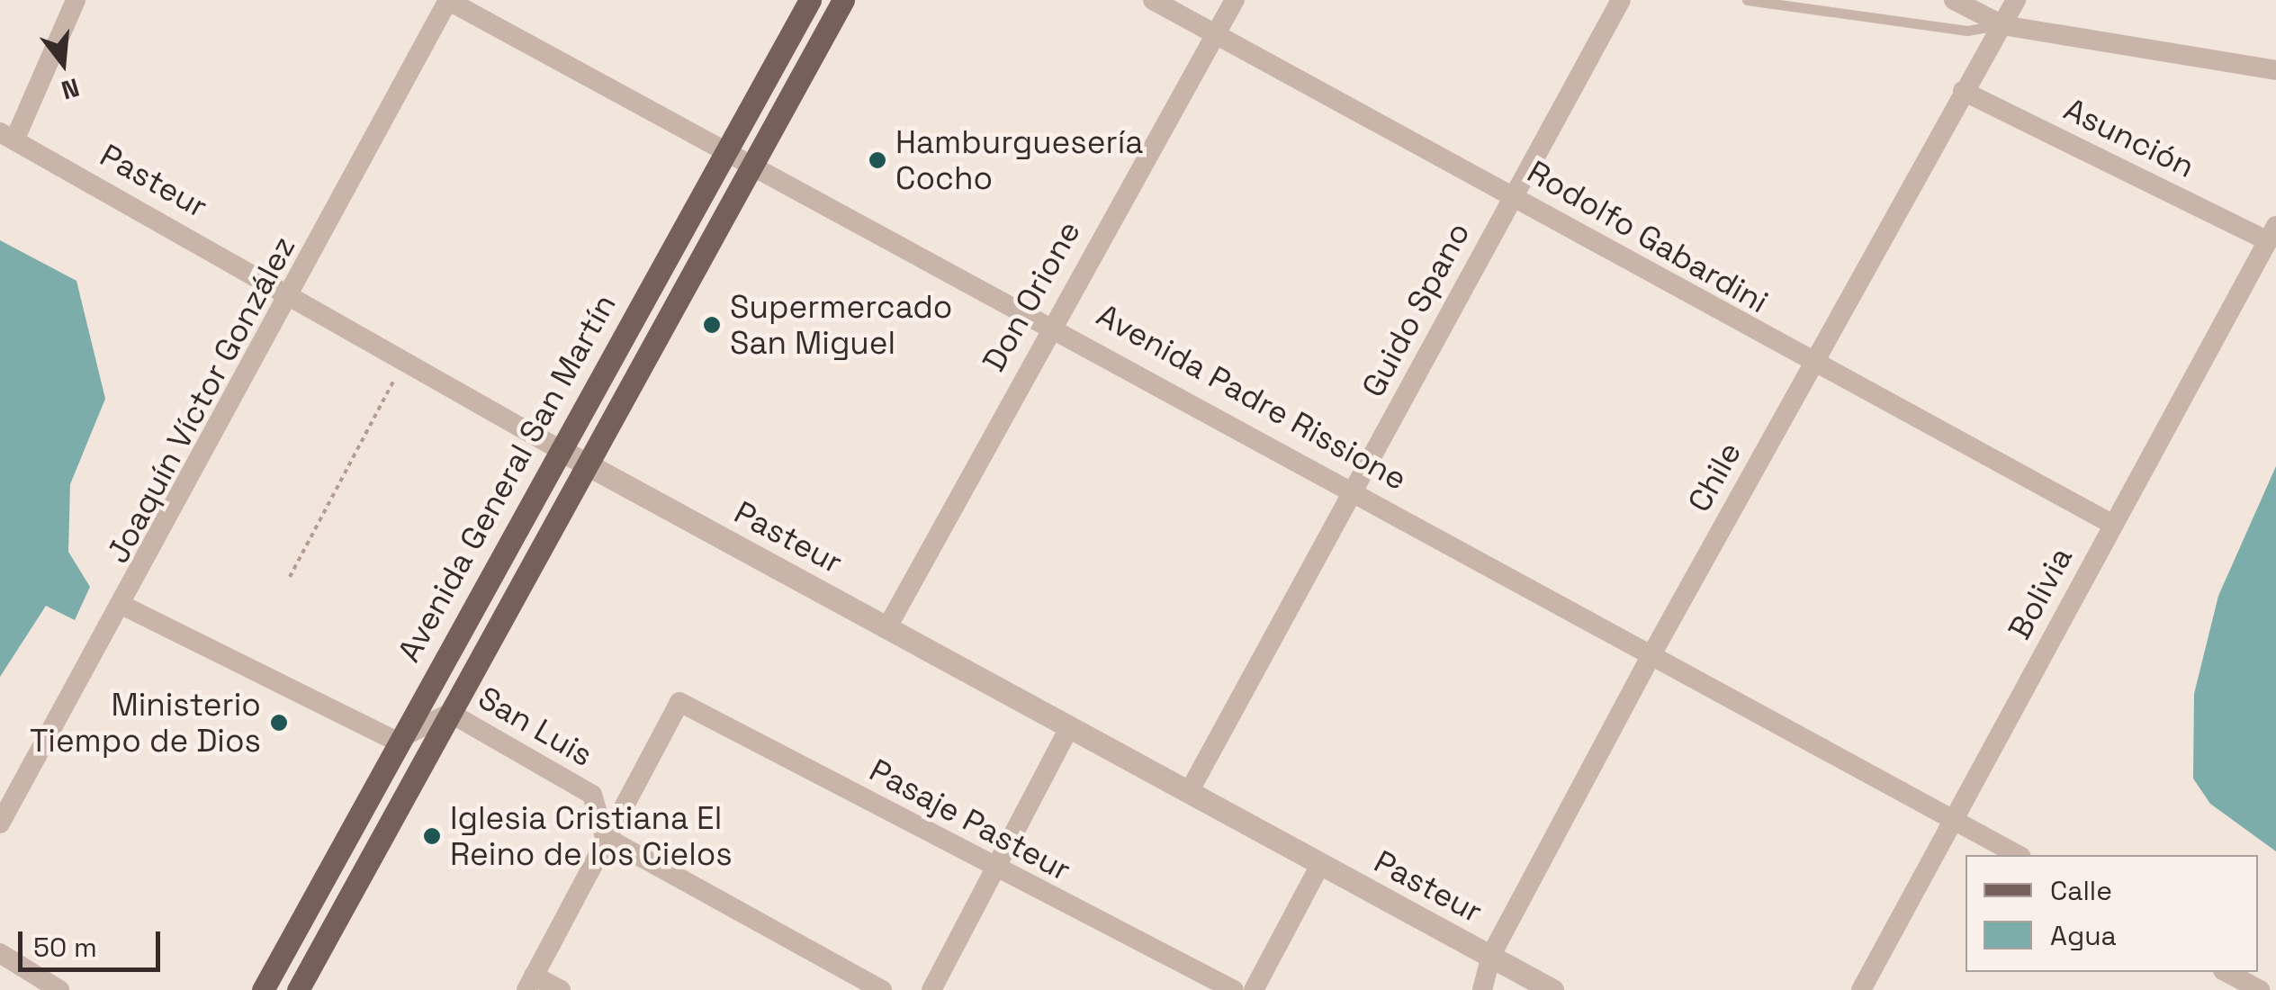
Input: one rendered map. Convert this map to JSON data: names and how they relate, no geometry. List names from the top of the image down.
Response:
{
  "streets": {
    "main road": ["Avenida General San Martín"],
    "street": [
      "Asunción",
      "Pasteur",
      "Rodolfo Gabardini",
      "Don Orione",
      "Guido Spano",
      "Avenida Padre Rissione",
      "Joaquín Víctor González",
      "Chile",
      "Bolivia",
      "San Luis",
      "Pasaje Pasteur"
    ]
  },
  "crossings": [
    ["Asunción", "Chile"],
    ["Asunción", "Bolivia"],
    ["Pasteur", "Don Orione"],
    ["Pasteur", "Guido Spano"],
    ["Pasteur", "Joaquín Víctor González"],
    ["Pasteur", "Chile"],
    ["Pasteur", "Avenida General San Martín"],
    ["Rodolfo Gabardini", "Don Orione"],
    ["Rodolfo Gabardini", "Guido Spano"],
    ["Rodolfo Gabardini", "Chile"],
    ["Rodolfo Gabardini", "Bolivia"],
    ["Don Orione", "Avenida Padre Rissione"],
    ["Guido Spano", "Avenida Padre Rissione"],
    ["Avenida Padre Rissione", "Joaquín Víctor González"],
    ["Avenida Padre Rissione", "Chile"],
    ["Avenida Padre Rissione", "Avenida General San Martín"],
    ["Avenida Padre Rissione", "Bolivia"],
    ["Avenida General San Martín", "San Luis"],
    ["San Luis", "Pasaje Pasteur"]
  ],
  "places": [
    "Hamburguesería Cocho",
    "Supermercado San Miguel",
    "Ministerio Tiempo de Dios",
    "Iglesia Cristiana El Reino de los Cielos"
  ],
  "legend": ["Calle", "Agua"],
  "scale_bar": "50 m",
  "north": "bottom"
}
